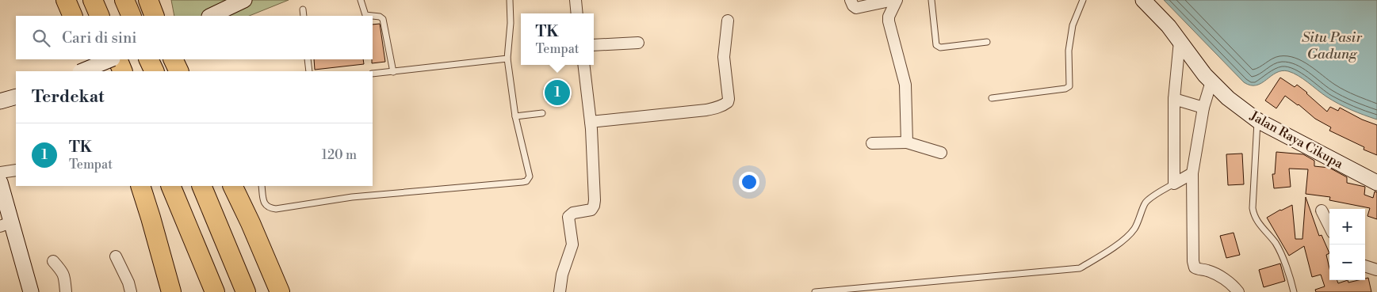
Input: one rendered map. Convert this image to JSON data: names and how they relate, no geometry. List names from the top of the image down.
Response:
{
  "streets": {
    "main road": ["Jalan Raya Cikupa"]
  },
  "water": ["Situ Pasir Gadung"],
  "page": {
    "popup": ["TK", "Tempat"],
    "search": "Cari di sini",
    "heading": "Terdekat",
    "pins": "1",
    "list": [
      {
        "mark": "1",
        "name": "TK",
        "note": "Tempat",
        "value": "120 m"
      }
    ],
    "map_buttons": ["+", "−"]
  }
}
